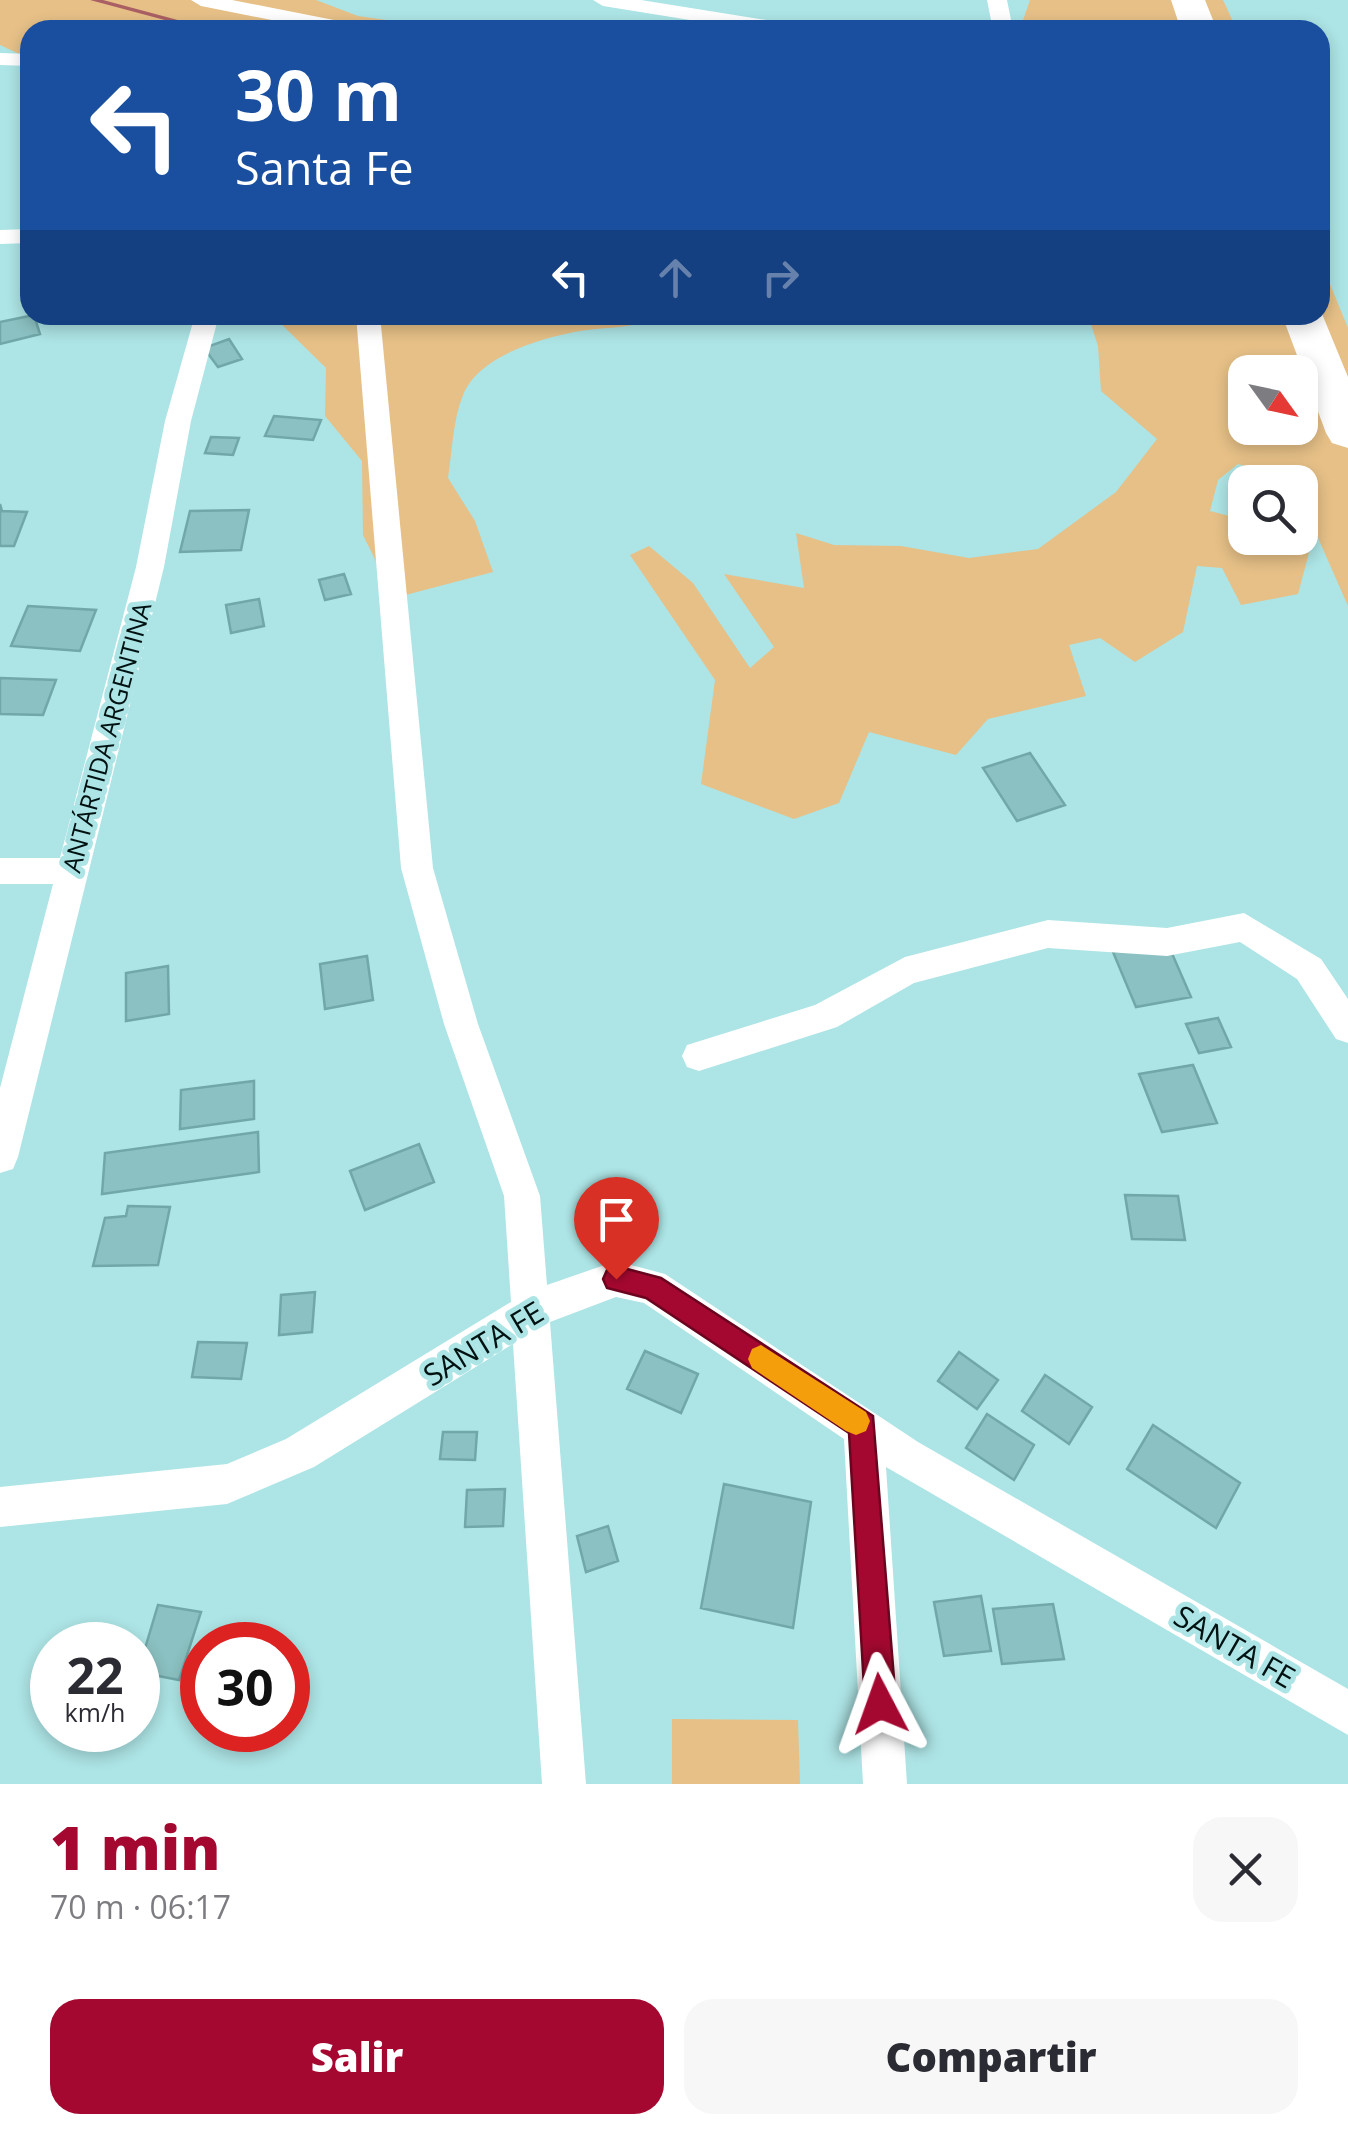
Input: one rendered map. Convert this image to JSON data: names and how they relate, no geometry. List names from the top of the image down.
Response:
{
  "streets": {
    "street": ["ANTÁRTIDA ARGENTINA", "SANTA FE"]
  },
  "north": "bottom right",
  "page": {
    "turn": ["30 m", "Santa Fe"],
    "speed": "22 km/h",
    "limit": "30",
    "heading": ["1 min", "70 m · 06:17"],
    "buttons": ["Salir", "Compartir"]
  }
}
